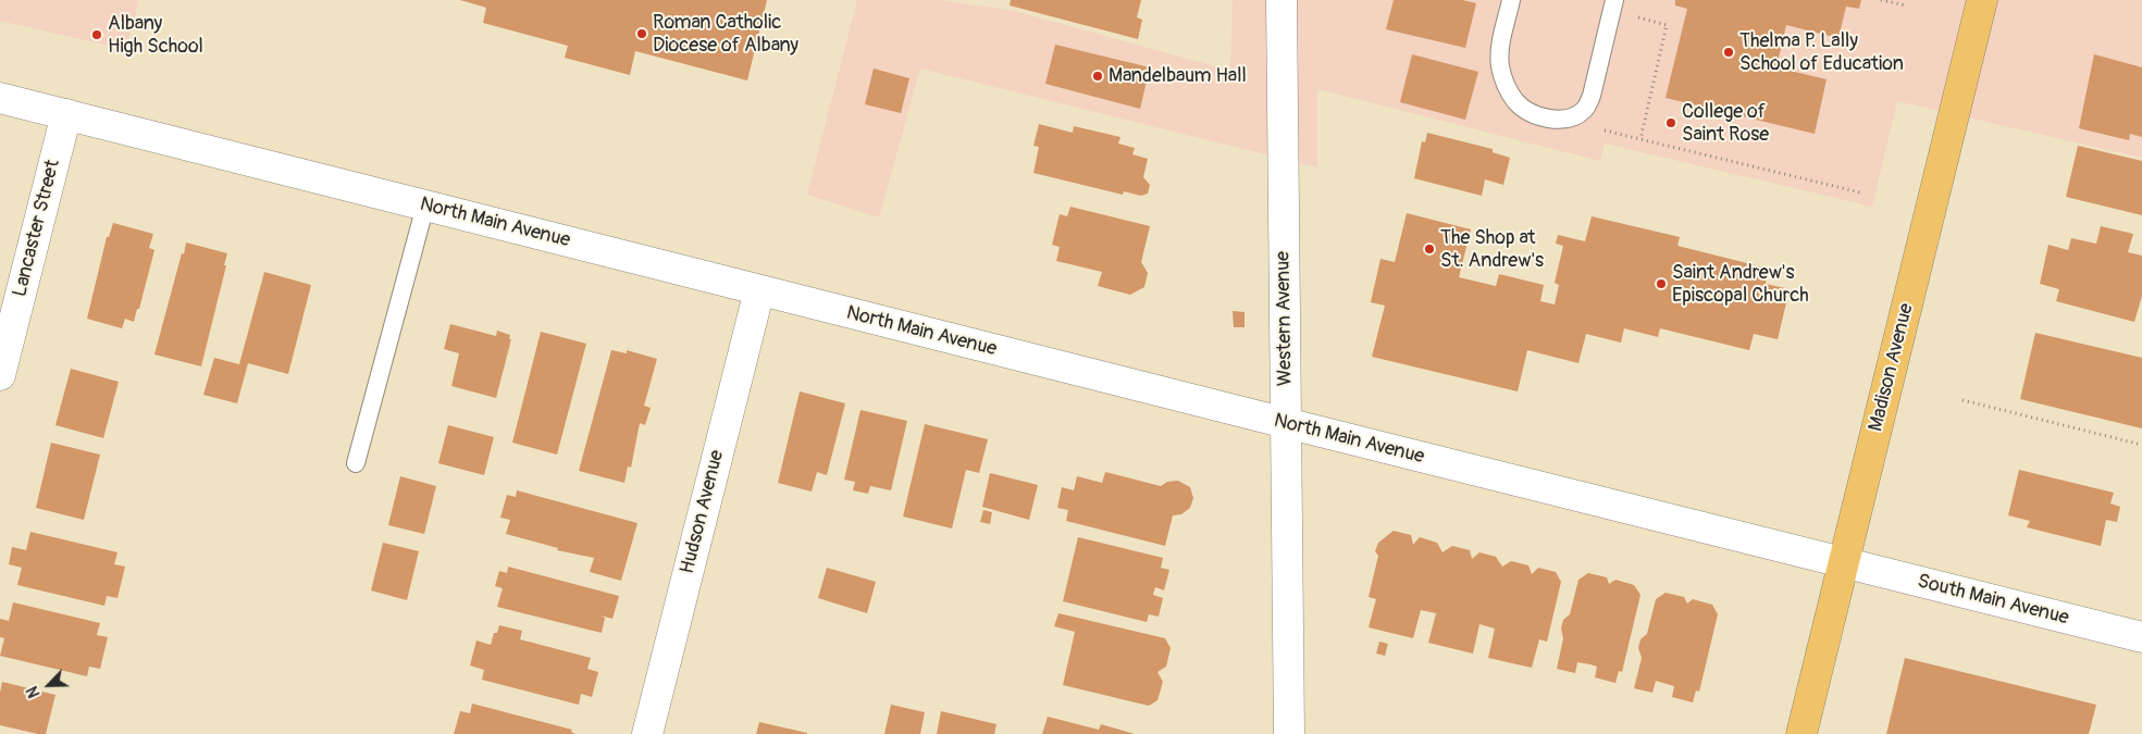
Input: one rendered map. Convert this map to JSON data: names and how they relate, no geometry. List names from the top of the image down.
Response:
{
  "streets": {
    "main road": ["Madison Avenue"],
    "street": [
      "North Main Avenue",
      "Lancaster Street",
      "Western Avenue",
      "Hudson Avenue",
      "South Main Avenue"
    ]
  },
  "crossings": [
    ["North Main Avenue", "Lancaster Street"],
    ["North Main Avenue", "Western Avenue"],
    ["North Main Avenue", "Madison Avenue"],
    ["North Main Avenue", "Hudson Avenue"],
    ["North Main Avenue", "South Main Avenue"],
    ["Madison Avenue", "South Main Avenue"]
  ],
  "places": [
    "Roman Catholic Diocese of Albany",
    "Albany High School",
    "Thelma P. Lally School of Education",
    "Mandelbaum Hall",
    "College of Saint Rose",
    "The Shop at St. Andrew's",
    "Saint Andrew's Episcopal Church"
  ],
  "north": "bottom left"
}
